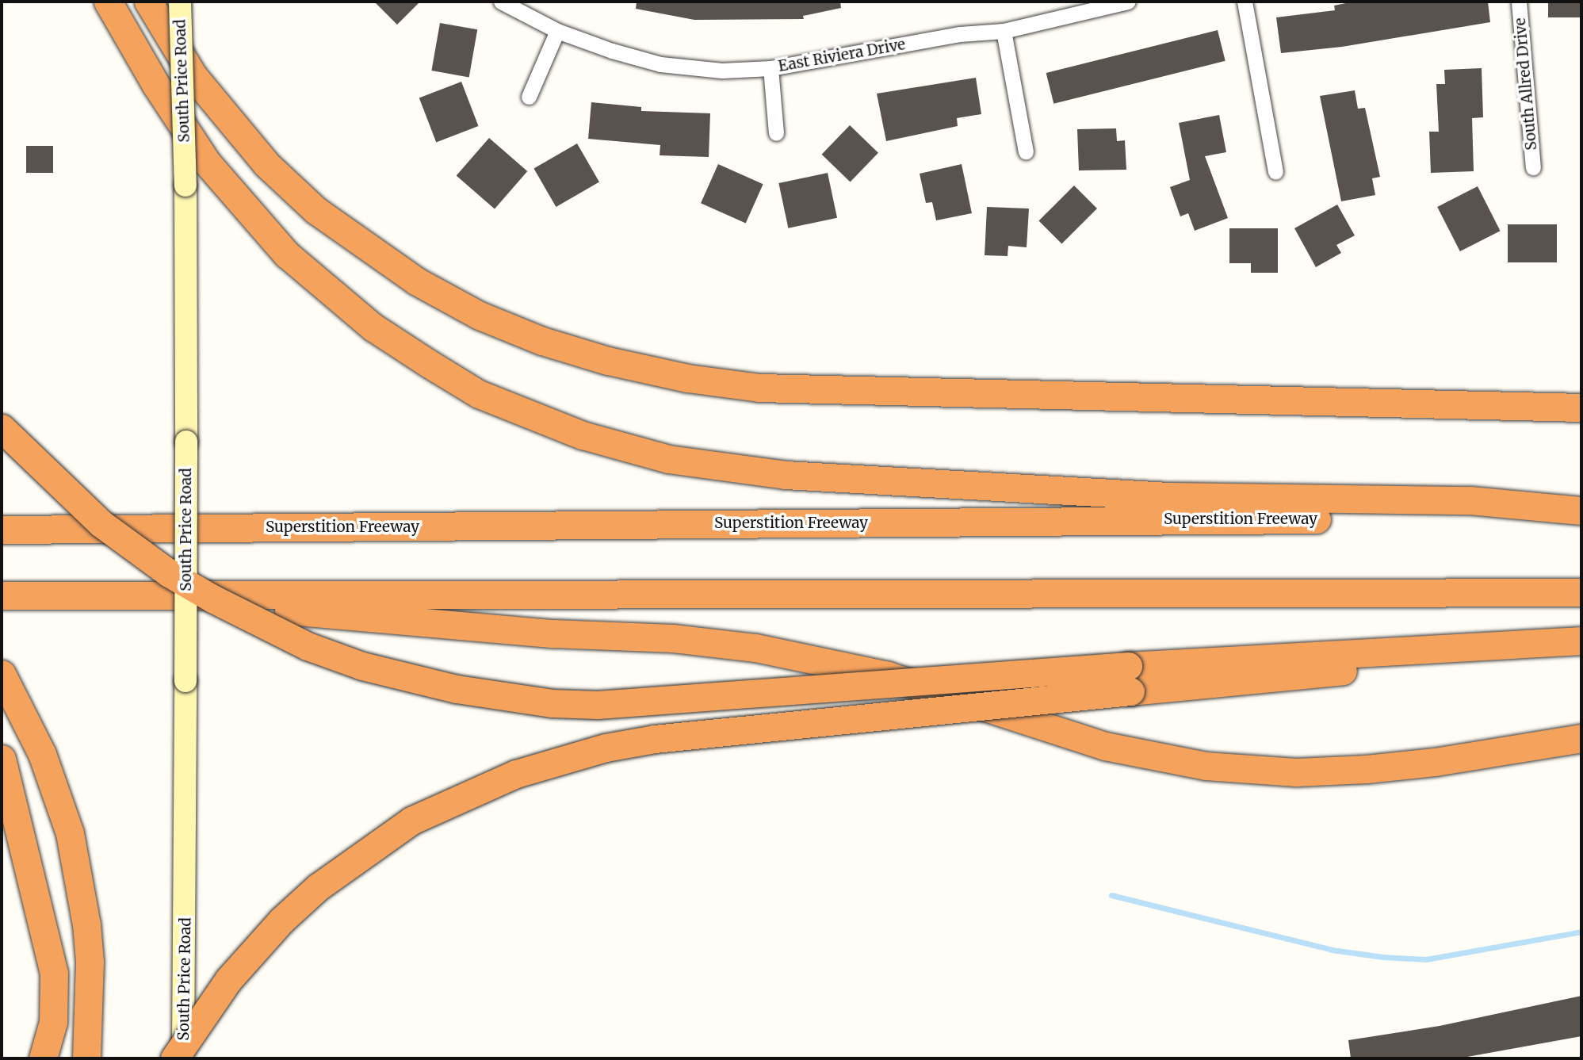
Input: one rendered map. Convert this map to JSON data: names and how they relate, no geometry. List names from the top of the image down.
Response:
{
  "streets": {
    "highway": ["Superstition Freeway"],
    "main road": ["South Price Road"],
    "street": ["East Riviera Drive", "South Allred Drive"]
  }
}
